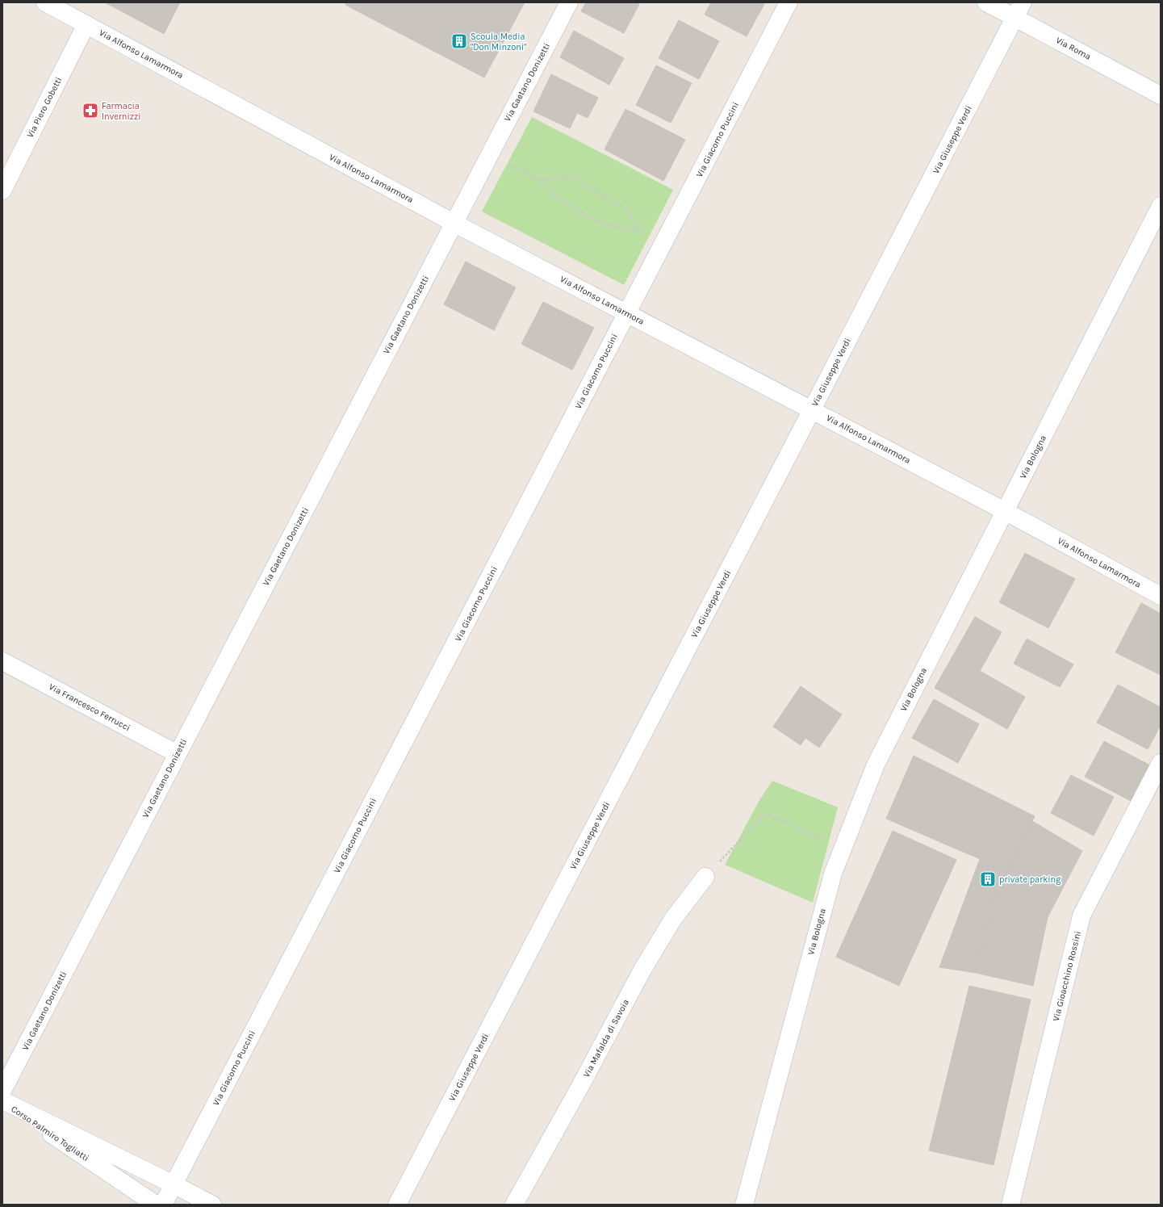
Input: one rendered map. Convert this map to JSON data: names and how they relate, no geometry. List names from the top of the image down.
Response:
{
  "streets": {
    "street": [
      "Via Roma",
      "Via Alfonso Lamarmora",
      "Via Gaetano Donizetti",
      "Via Piero Gobetti",
      "Via Giacomo Puccini",
      "Via Giuseppe Verdi",
      "Via Bologna",
      "Via Francesco Ferrucci",
      "Via Gioacchino Rossini",
      "Via Mafalda di Savoia",
      "Corso Palmiro Togliatti"
    ]
  },
  "crossings": [
    ["Via Roma", "Via Giuseppe Verdi"],
    ["Via Alfonso Lamarmora", "Via Gaetano Donizetti"],
    ["Via Alfonso Lamarmora", "Via Piero Gobetti"],
    ["Via Alfonso Lamarmora", "Via Giacomo Puccini"],
    ["Via Alfonso Lamarmora", "Via Giuseppe Verdi"],
    ["Via Alfonso Lamarmora", "Via Bologna"],
    ["Via Gaetano Donizetti", "Via Francesco Ferrucci"],
    ["Via Giacomo Puccini", "Corso Palmiro Togliatti"]
  ],
  "places": {
    "building": ["Scoula Media \"Don Minzoni\"", "private parking"],
    "pharmacy": ["Farmacia Invernizzi"]
  }
}
